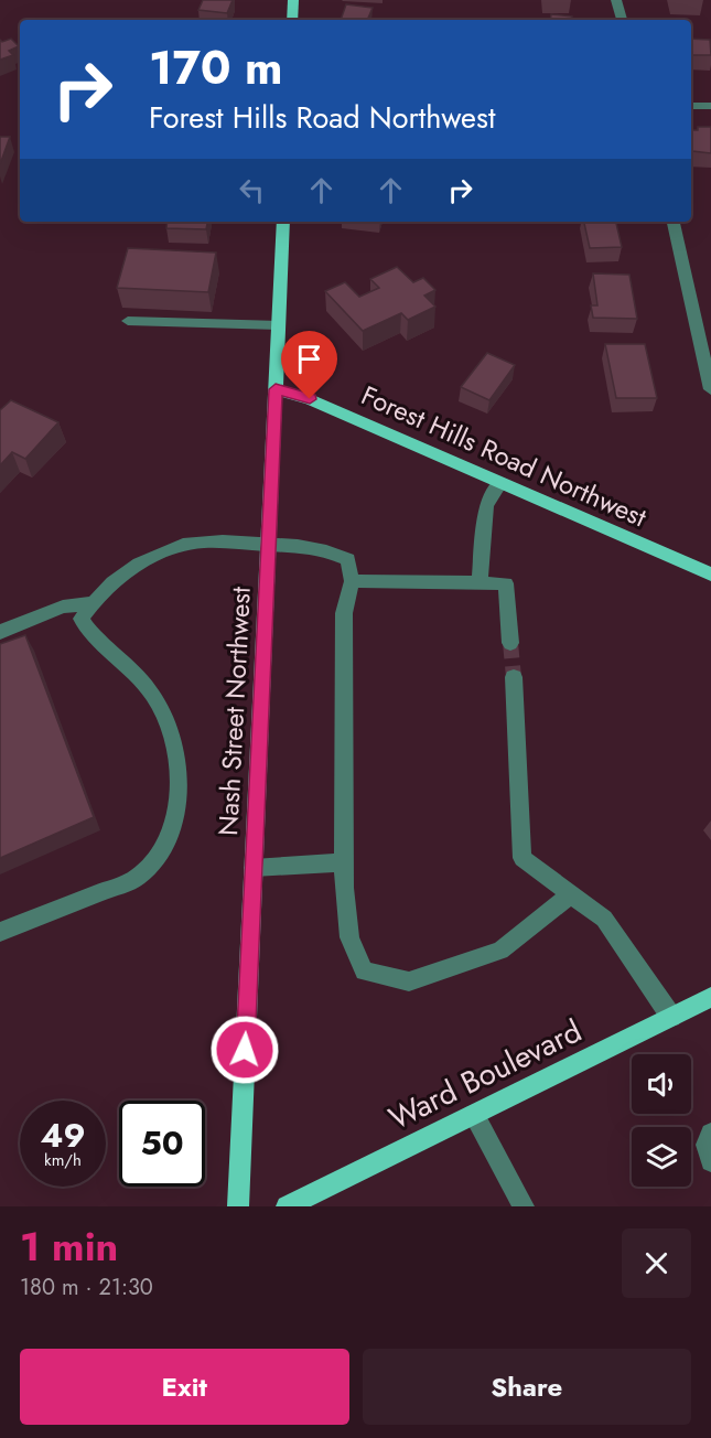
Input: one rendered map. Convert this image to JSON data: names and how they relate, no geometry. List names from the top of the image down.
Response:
{
  "streets": {
    "main road": ["Forest Hills Road Northwest", "Nash Street Northwest", "Ward Boulevard"]
  },
  "crossings": [
    ["Forest Hills Road Northwest", "Nash Street Northwest"]
  ],
  "page": {
    "turn": ["170 m", "Forest Hills Road Northwest"],
    "speed": "49 km/h",
    "limit": "50",
    "heading": ["1 min", "180 m · 21:30"],
    "buttons": ["Exit", "Share"]
  }
}
